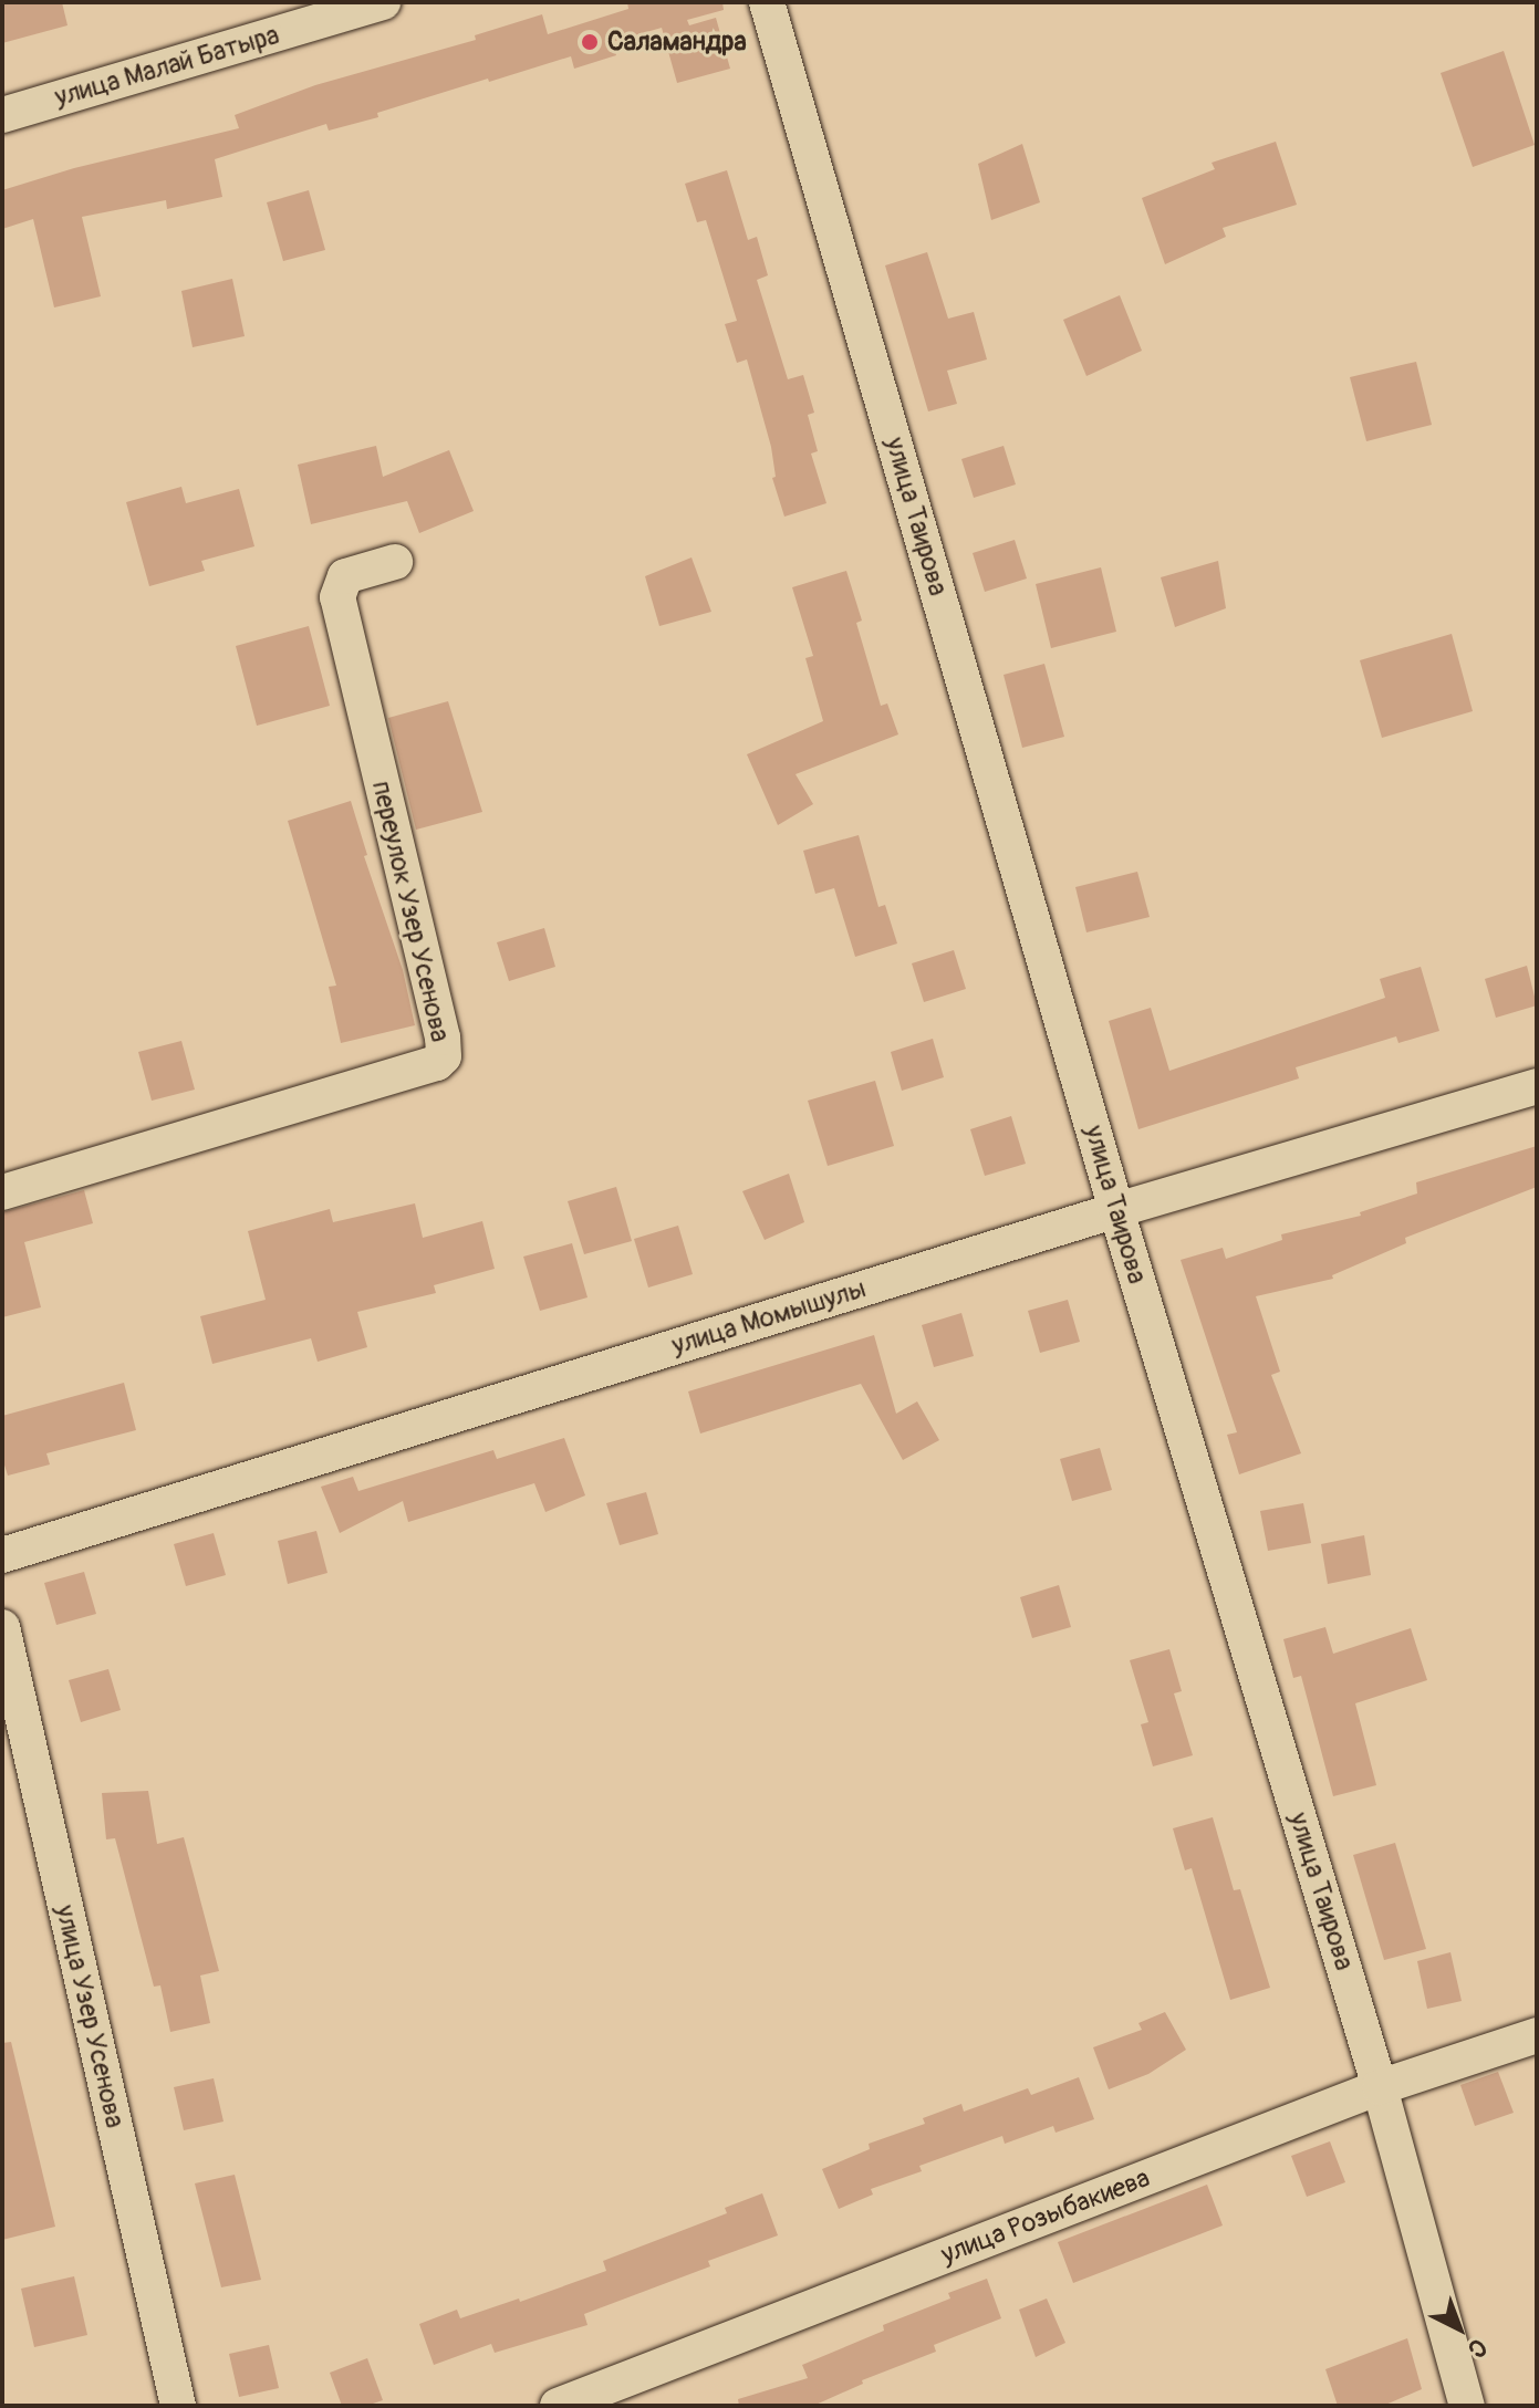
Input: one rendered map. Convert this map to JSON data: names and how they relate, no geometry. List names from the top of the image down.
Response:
{
  "streets": {
    "street": [
      "улица Малай Батыра",
      "улица Таирова",
      "переулок Узер Усенова",
      "улица Момышулы",
      "улица Узер Усенова",
      "улица Розыбакиева"
    ]
  },
  "crossings": [
    ["улица Таирова", "улица Момышулы"],
    ["улица Таирова", "улица Розыбакиева"]
  ],
  "places": ["Саламандра"],
  "north": "bottom right"
}
